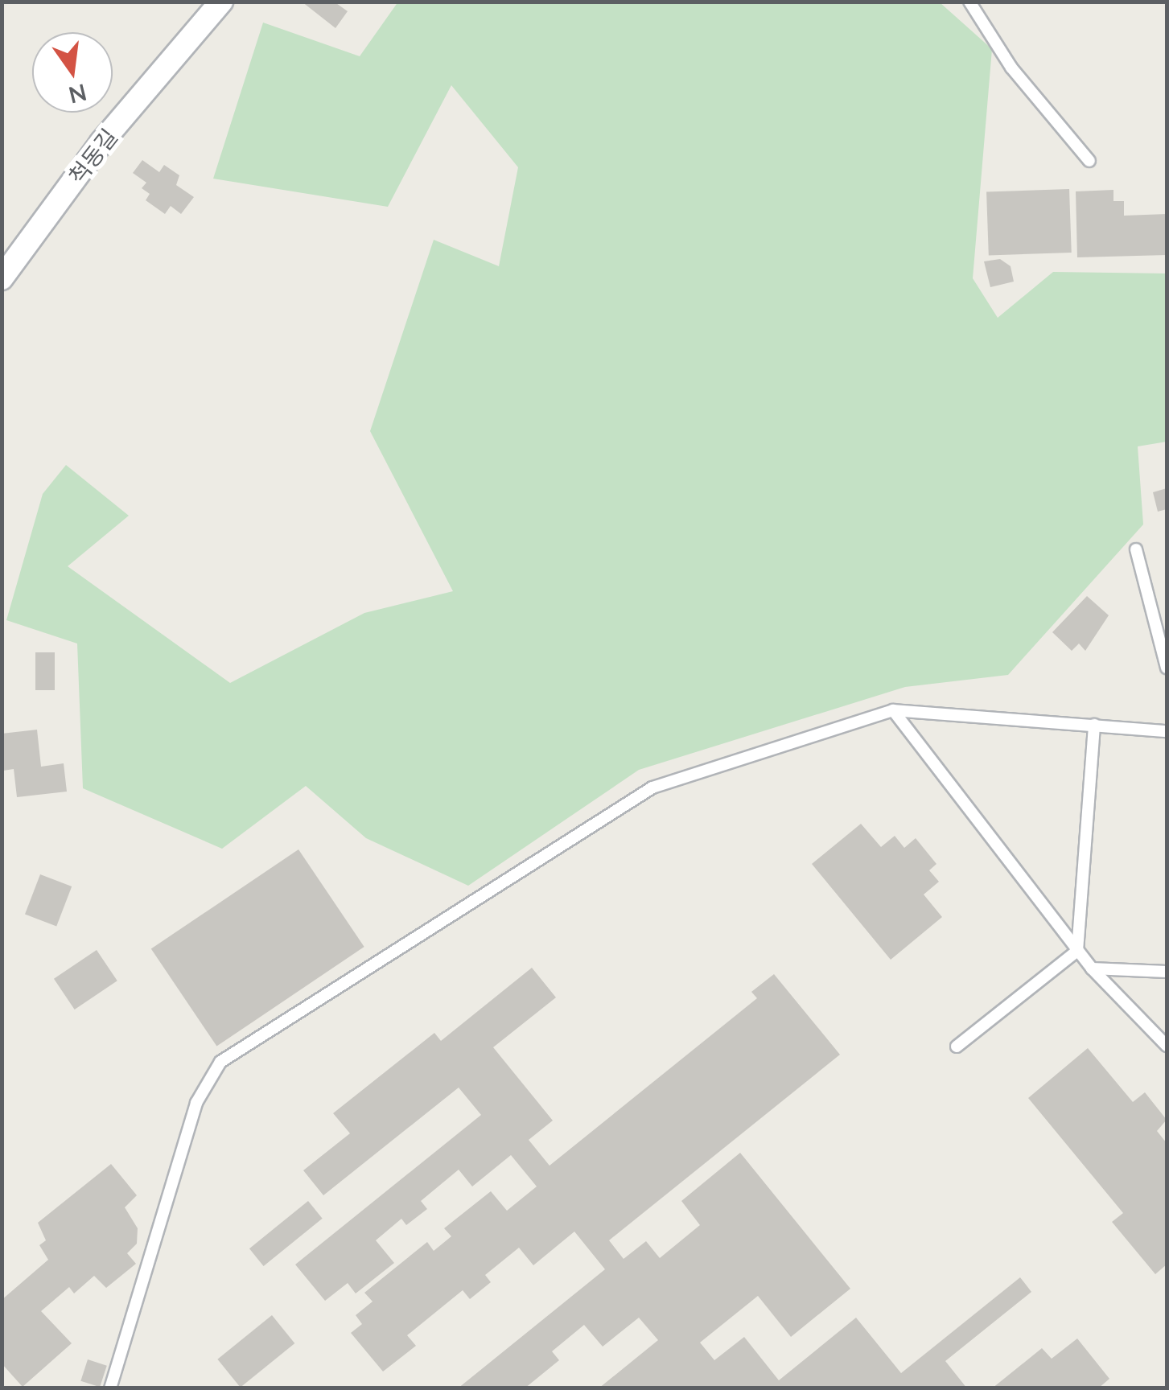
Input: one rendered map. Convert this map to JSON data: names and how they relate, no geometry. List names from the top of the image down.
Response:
{
  "streets": {
    "street": ["척동길"]
  },
  "north": "bottom"
}
